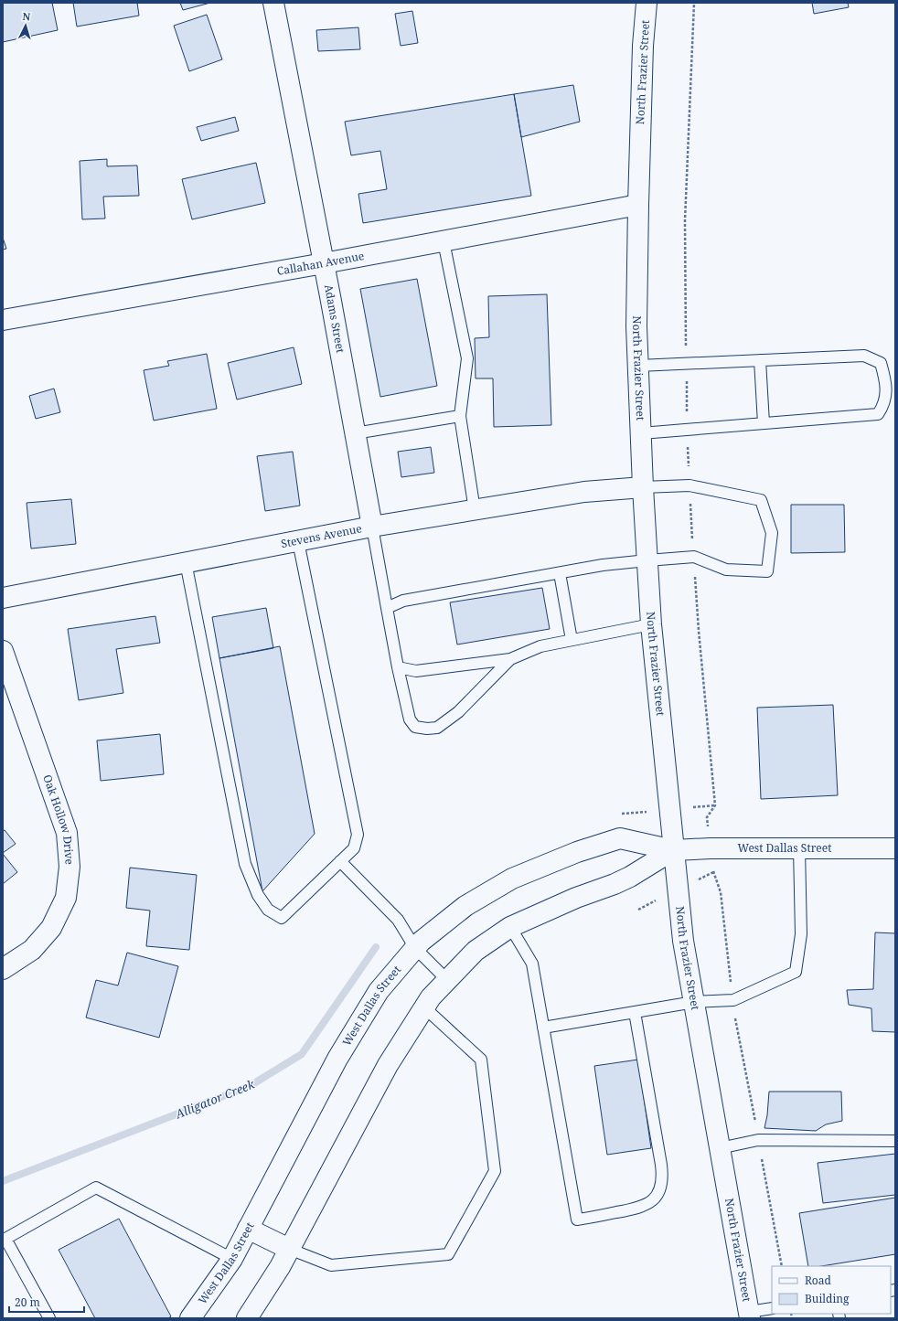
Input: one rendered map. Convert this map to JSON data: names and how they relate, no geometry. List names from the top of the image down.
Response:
{
  "streets": {
    "street": [
      "North Frazier Street",
      "Callahan Avenue",
      "Adams Street",
      "Stevens Avenue",
      "Oak Hollow Drive",
      "West Dallas Street"
    ]
  },
  "crossings": [
    ["North Frazier Street", "Callahan Avenue"],
    ["North Frazier Street", "Stevens Avenue"],
    ["North Frazier Street", "West Dallas Street"],
    ["Callahan Avenue", "Adams Street"],
    ["Adams Street", "Stevens Avenue"]
  ],
  "water": ["Alligator Creek"],
  "legend": ["Road", "Building"],
  "scale_bar": "20 m",
  "north": "top"
}
